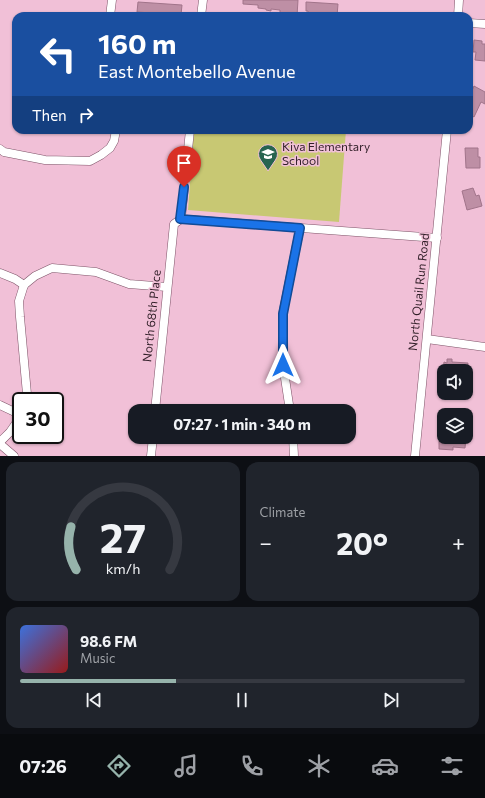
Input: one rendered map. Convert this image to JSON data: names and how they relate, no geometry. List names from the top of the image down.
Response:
{
  "streets": {
    "street": ["North Quail Run Road", "North 68th Place"]
  },
  "places": {
    "school or university": ["Kiva Elementary School"]
  },
  "page": {
    "turn": ["160 m", "East Montebello Avenue"],
    "then": "Then",
    "limit": "30",
    "trip": "07:27 · 1 min · 340 m",
    "tile": "Climate",
    "heat": ["−", "20°", "+"],
    "song": ["98.6 FM", "Music"],
    "tabs": "07:26",
    "gauge": ["27", "km/h"]
  }
}
